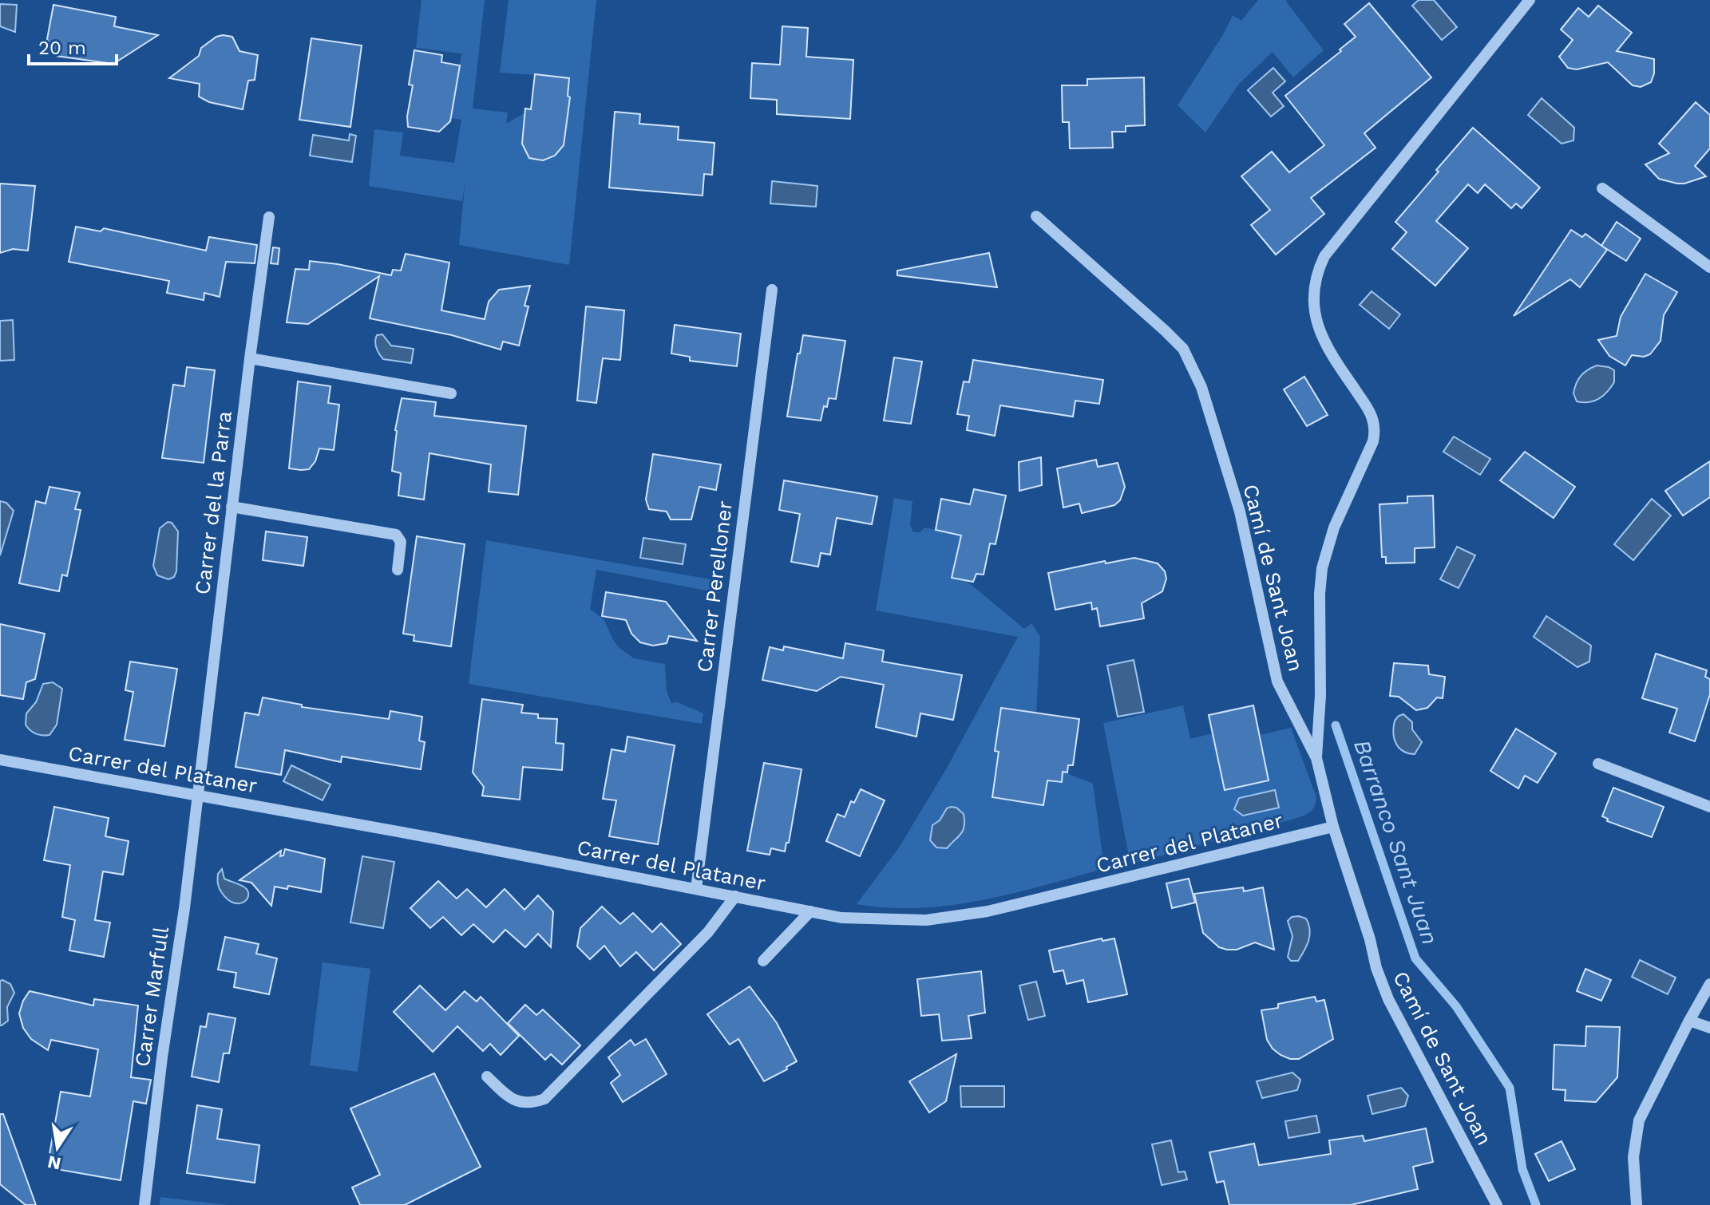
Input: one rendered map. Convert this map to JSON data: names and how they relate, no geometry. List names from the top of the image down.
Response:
{
  "streets": {
    "street": [
      "Carrer del la Parra",
      "Camí de Sant Joan",
      "Carrer Perelloner",
      "Carrer del Plataner",
      "Carrer Marfull"
    ]
  },
  "crossings": [
    ["Carrer del la Parra", "Carrer del Plataner"],
    ["Carrer del la Parra", "Carrer Marfull"],
    ["Camí de Sant Joan", "Carrer del Plataner"],
    ["Carrer Perelloner", "Carrer del Plataner"],
    ["Carrer del Plataner", "Carrer Marfull"]
  ],
  "water": ["Barranco Sant Juan"],
  "scale_bar": "20 m",
  "north": "bottom"
}
